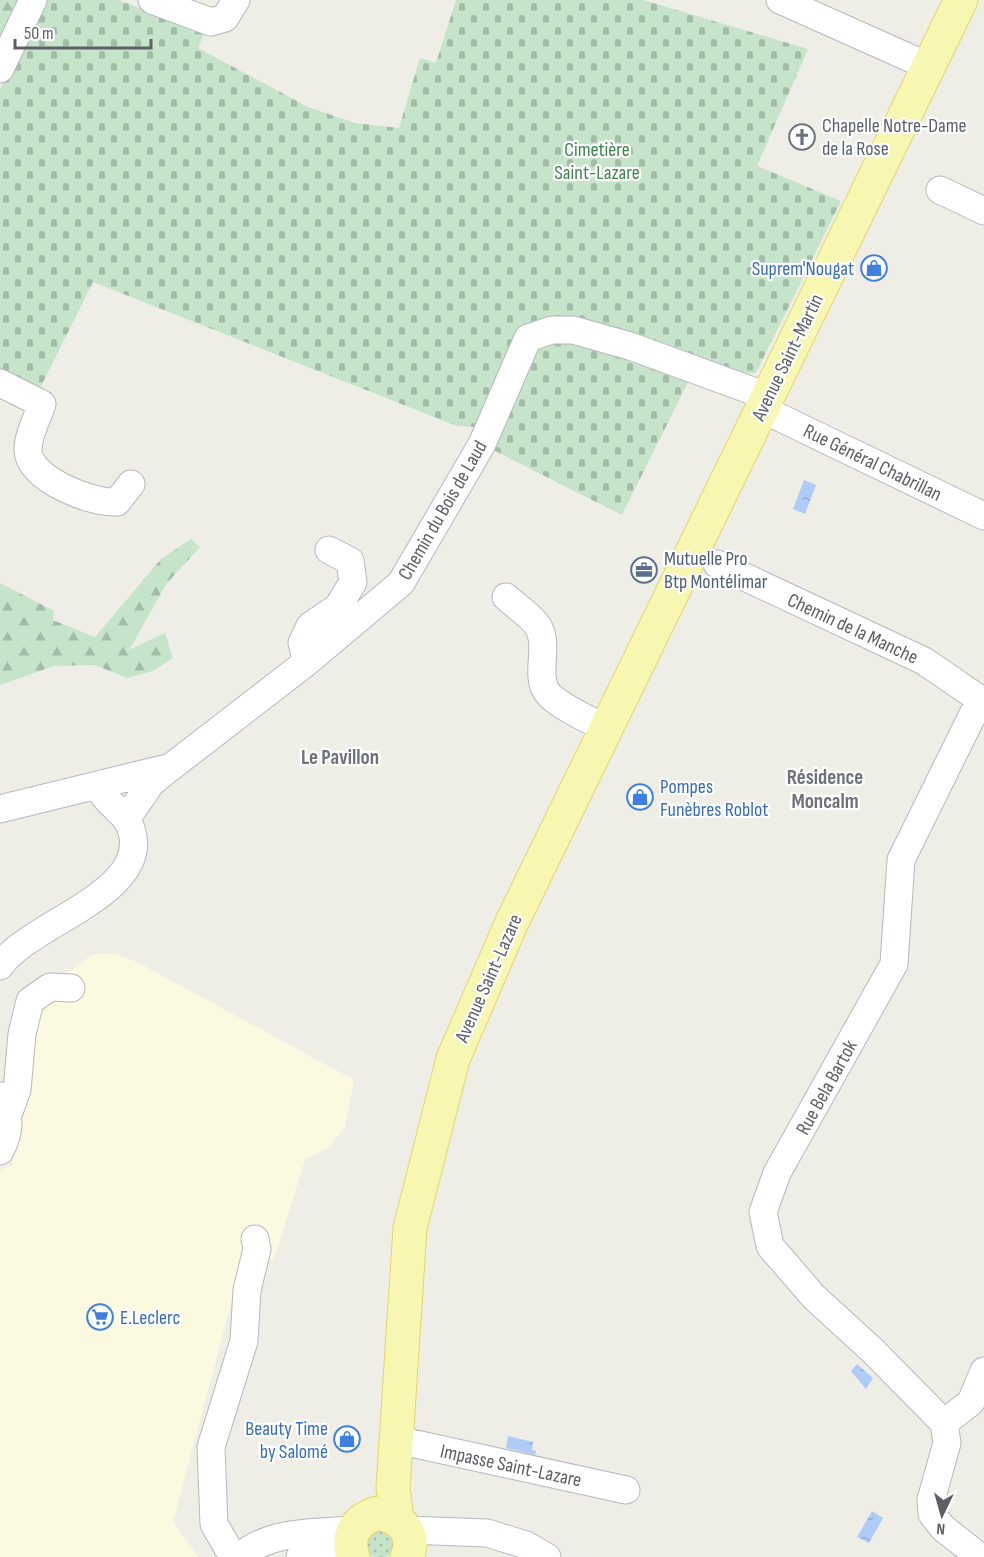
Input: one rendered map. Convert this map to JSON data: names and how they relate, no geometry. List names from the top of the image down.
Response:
{
  "streets": {
    "main road": ["Avenue Saint-Martin", "Avenue Saint-Lazare"],
    "street": [
      "Rue Général Chabrillan",
      "Chemin du Bois de Laud",
      "Chemin de la Manche",
      "Rue Bela Bartok",
      "Impasse Saint-Lazare"
    ]
  },
  "crossings": [
    ["Avenue Saint-Martin", "Rue Général Chabrillan"],
    ["Avenue Saint-Martin", "Chemin du Bois de Laud"],
    ["Avenue Saint-Martin", "Chemin de la Manche"],
    ["Avenue Saint-Martin", "Avenue Saint-Lazare"],
    ["Rue Général Chabrillan", "Chemin du Bois de Laud"],
    ["Chemin de la Manche", "Avenue Saint-Lazare"],
    ["Chemin de la Manche", "Rue Bela Bartok"],
    ["Avenue Saint-Lazare", "Impasse Saint-Lazare"]
  ],
  "districts": ["Le Pavillon", "Résidence Moncalm"],
  "parks": ["Cimetière Saint-Lazare"],
  "places": {
    "church": ["Chapelle Notre-Dame de la Rose"],
    "shop": ["Suprem'Nougat", "Pompes Funèbres Roblot", "Beauty Time by Salomé"],
    "office": ["Mutuelle Pro Btp Montélimar"],
    "supermarket": ["E.Leclerc"]
  },
  "scale_bar": "50 m",
  "north": "bottom"
}
